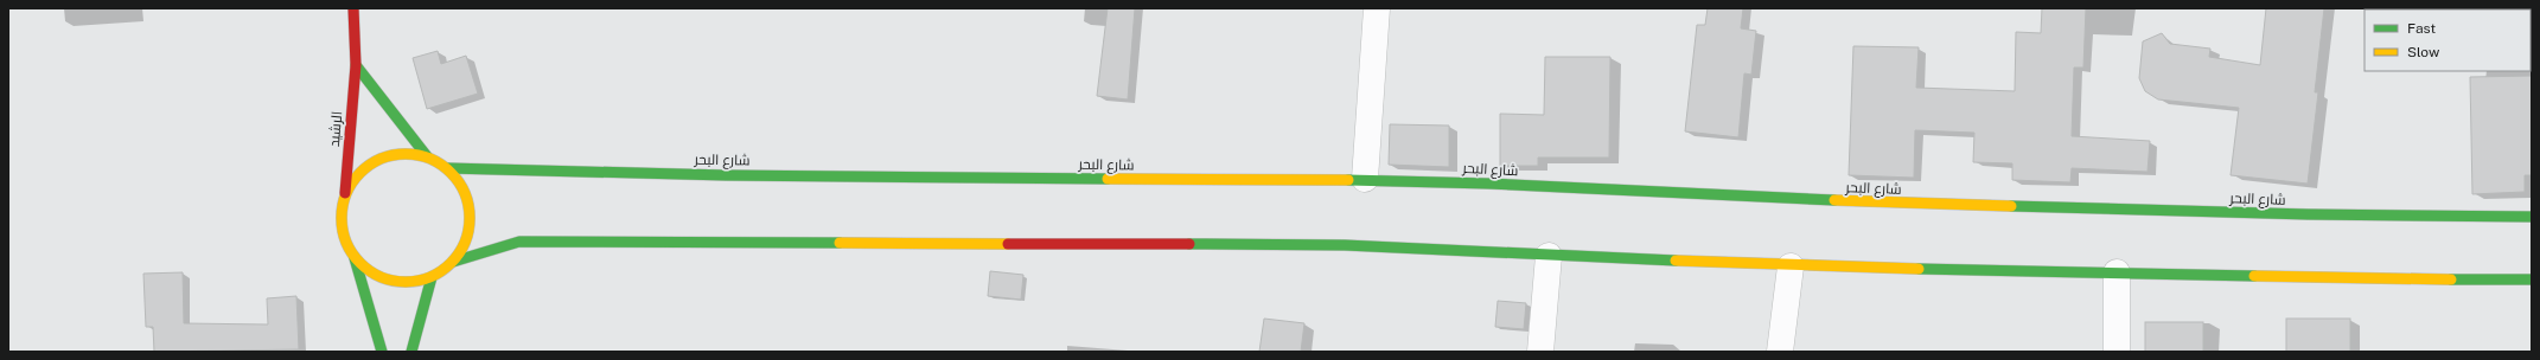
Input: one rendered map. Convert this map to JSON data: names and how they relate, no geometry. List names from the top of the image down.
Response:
{
  "streets": {
    "main road": ["الرشيد", "شارع البحر"]
  },
  "crossings": [
    ["الرشيد", "شارع البحر"]
  ],
  "legend": ["Fast", "Slow"]
}
